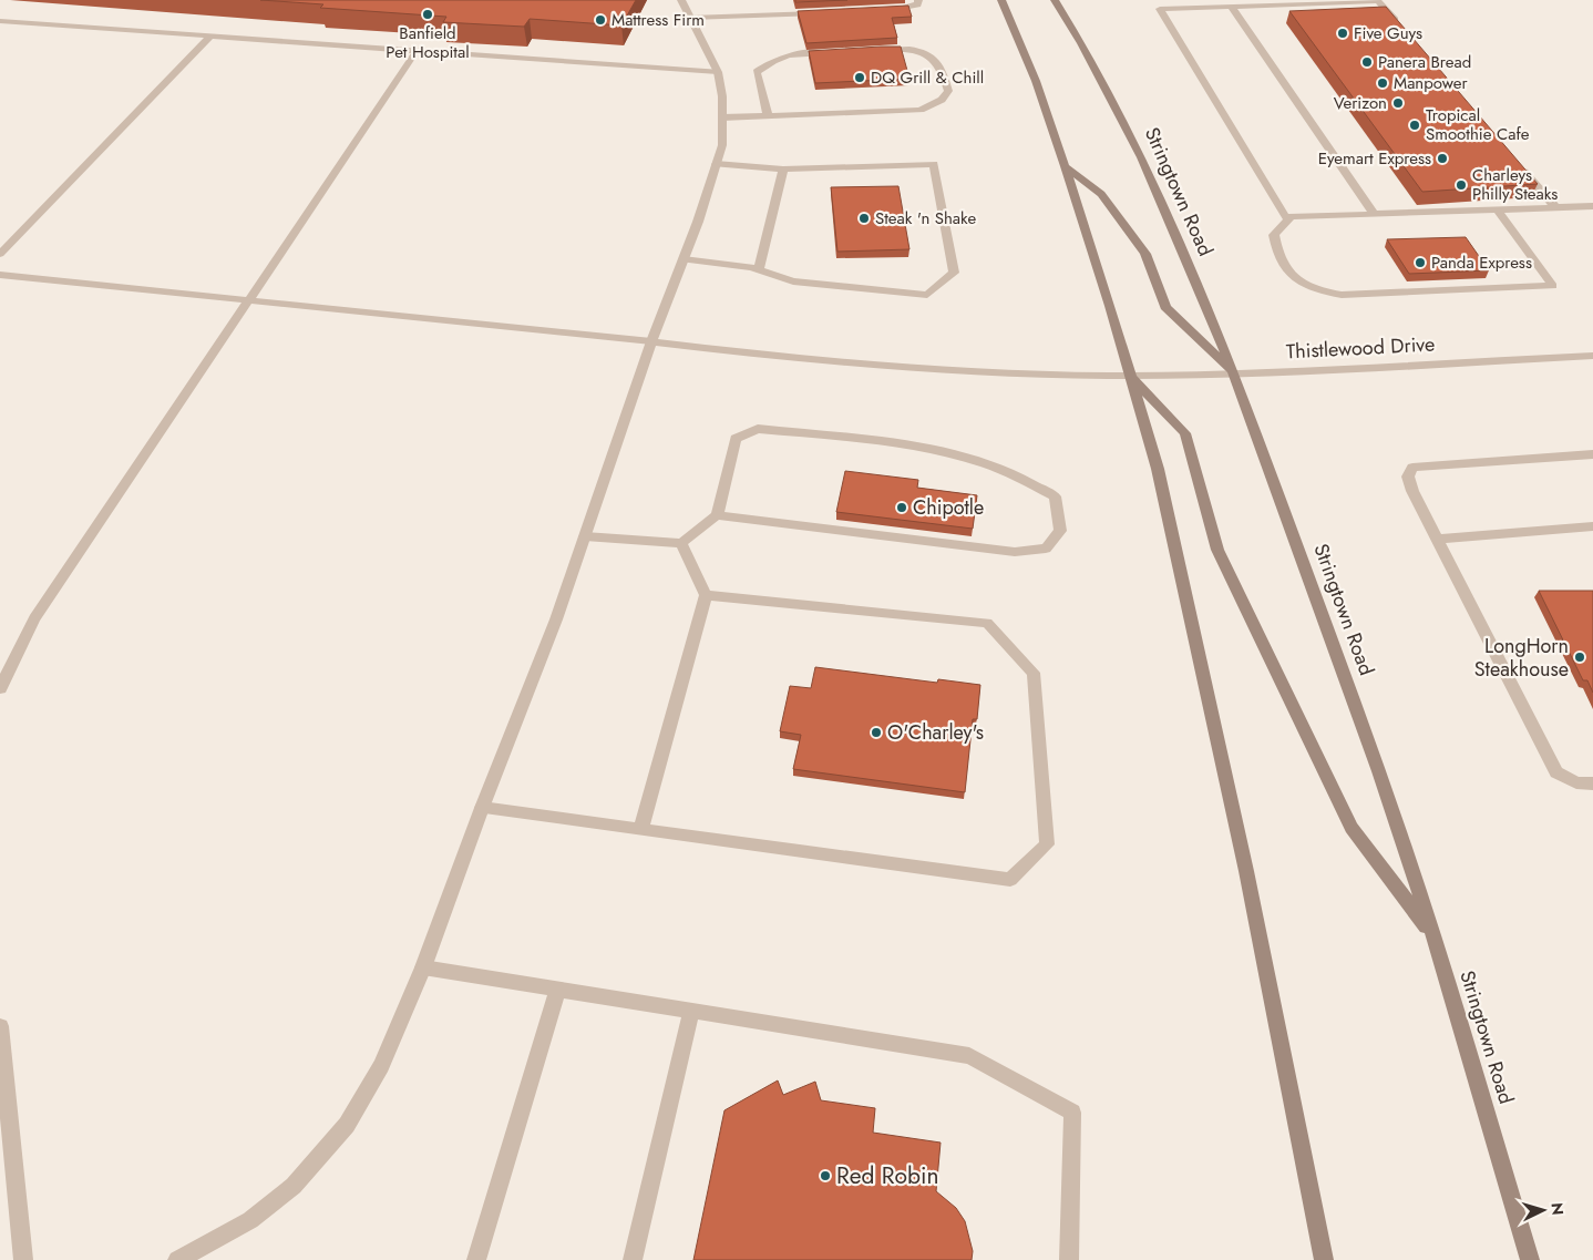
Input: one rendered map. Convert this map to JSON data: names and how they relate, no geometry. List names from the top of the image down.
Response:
{
  "streets": {
    "main road": ["Stringtown Road"],
    "street": ["Thistlewood Drive"]
  },
  "crossings": [
    ["Stringtown Road", "Thistlewood Drive"]
  ],
  "places": [
    "Banfield Pet Hospital",
    "Mattress Firm",
    "Five Guys",
    "Panera Bread",
    "DQ Grill & Chill",
    "Manpower",
    "Verizon",
    "Tropical Smoothie Cafe",
    "Eyemart Express",
    "Charleys Philly Steaks",
    "Steak 'n Shake",
    "Panda Express",
    "Chipotle",
    "LongHorn Steakhouse",
    "O'Charley's",
    "Red Robin"
  ],
  "north": "right"
}
